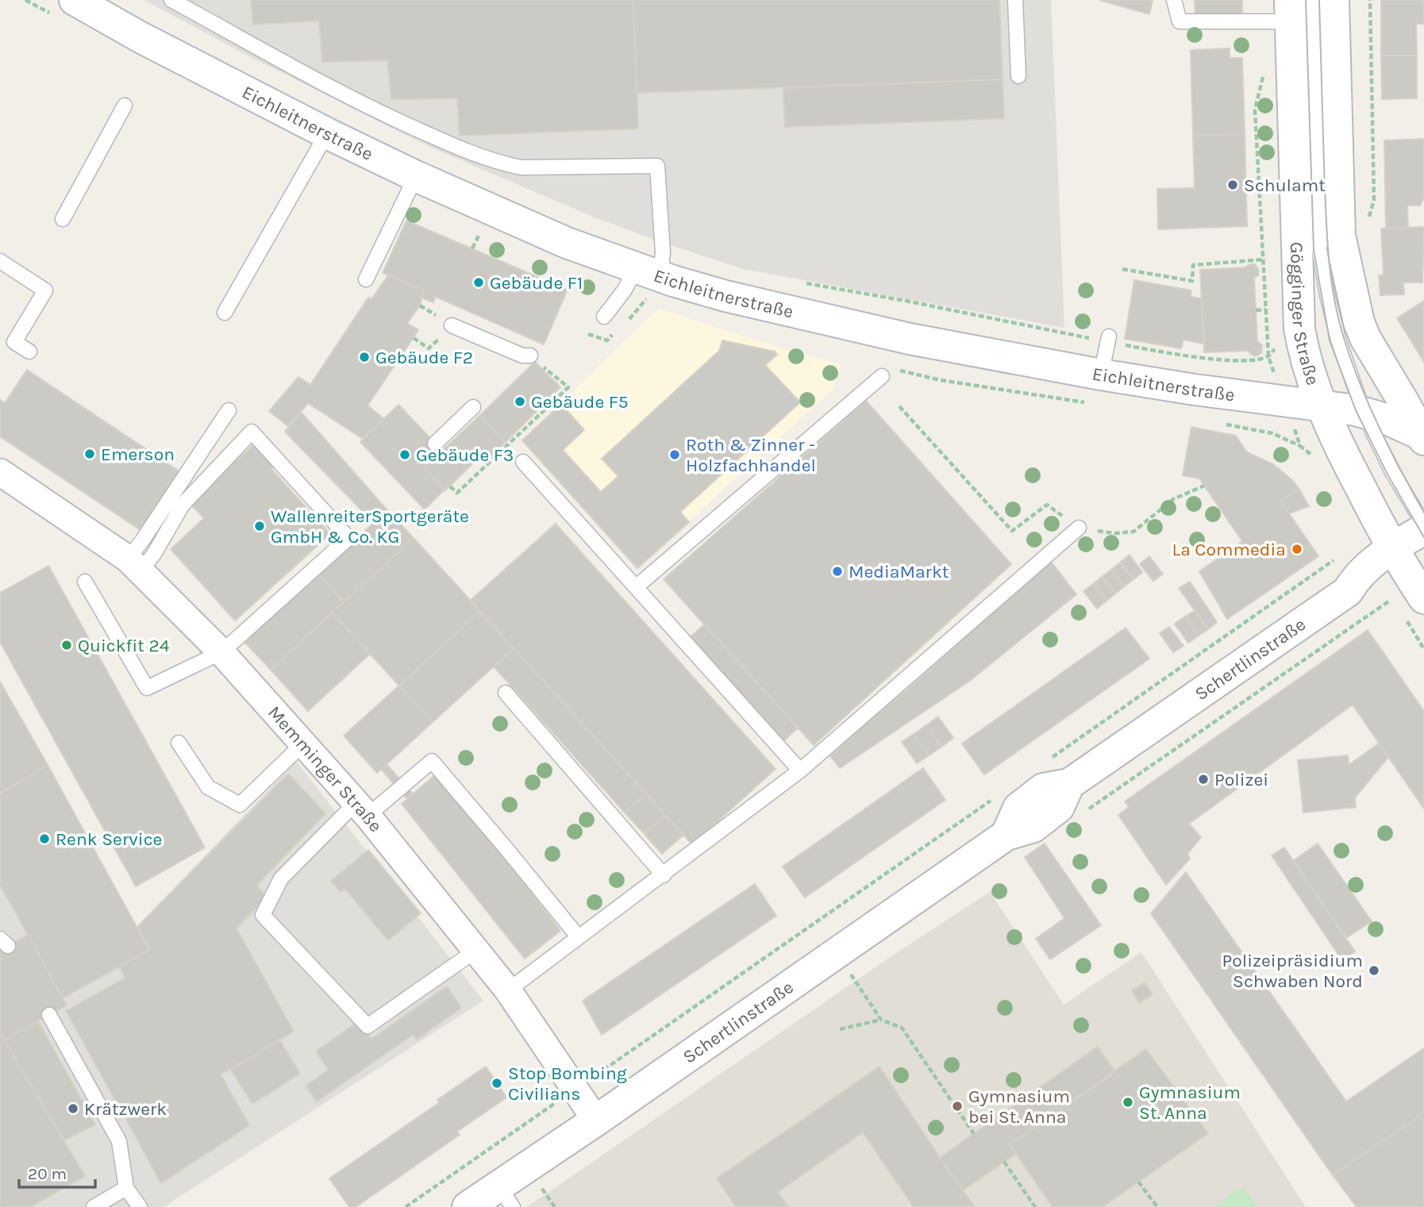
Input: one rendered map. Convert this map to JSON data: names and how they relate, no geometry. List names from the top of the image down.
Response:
{
  "streets": {
    "main road": ["Eichleitnerstraße", "Gögginger Straße", "Schertlinstraße"],
    "street": ["Memminger Straße"]
  },
  "crossings": [
    ["Eichleitnerstraße", "Gögginger Straße"],
    ["Gögginger Straße", "Schertlinstraße"],
    ["Schertlinstraße", "Memminger Straße"]
  ],
  "places": [
    "Schulamt",
    "Gebäude F1",
    "Gebäude F2",
    "Gebäude F5",
    "Emerson",
    "Gebäude F3",
    "Roth & Zinner - Holzfachhandel",
    "WallenreiterSportgeräte GmbH & Co. KG",
    "La Commedia",
    "MediaMarkt",
    "Quickfit 24",
    "Polizei",
    "Renk Service",
    "Polizeipräsidium Schwaben Nord",
    "Stop Bombing Civilians",
    "Gymnasium St. Anna",
    "Gymnasium bei St. Anna",
    "Krätzwerk"
  ],
  "scale_bar": "20 m"
}
